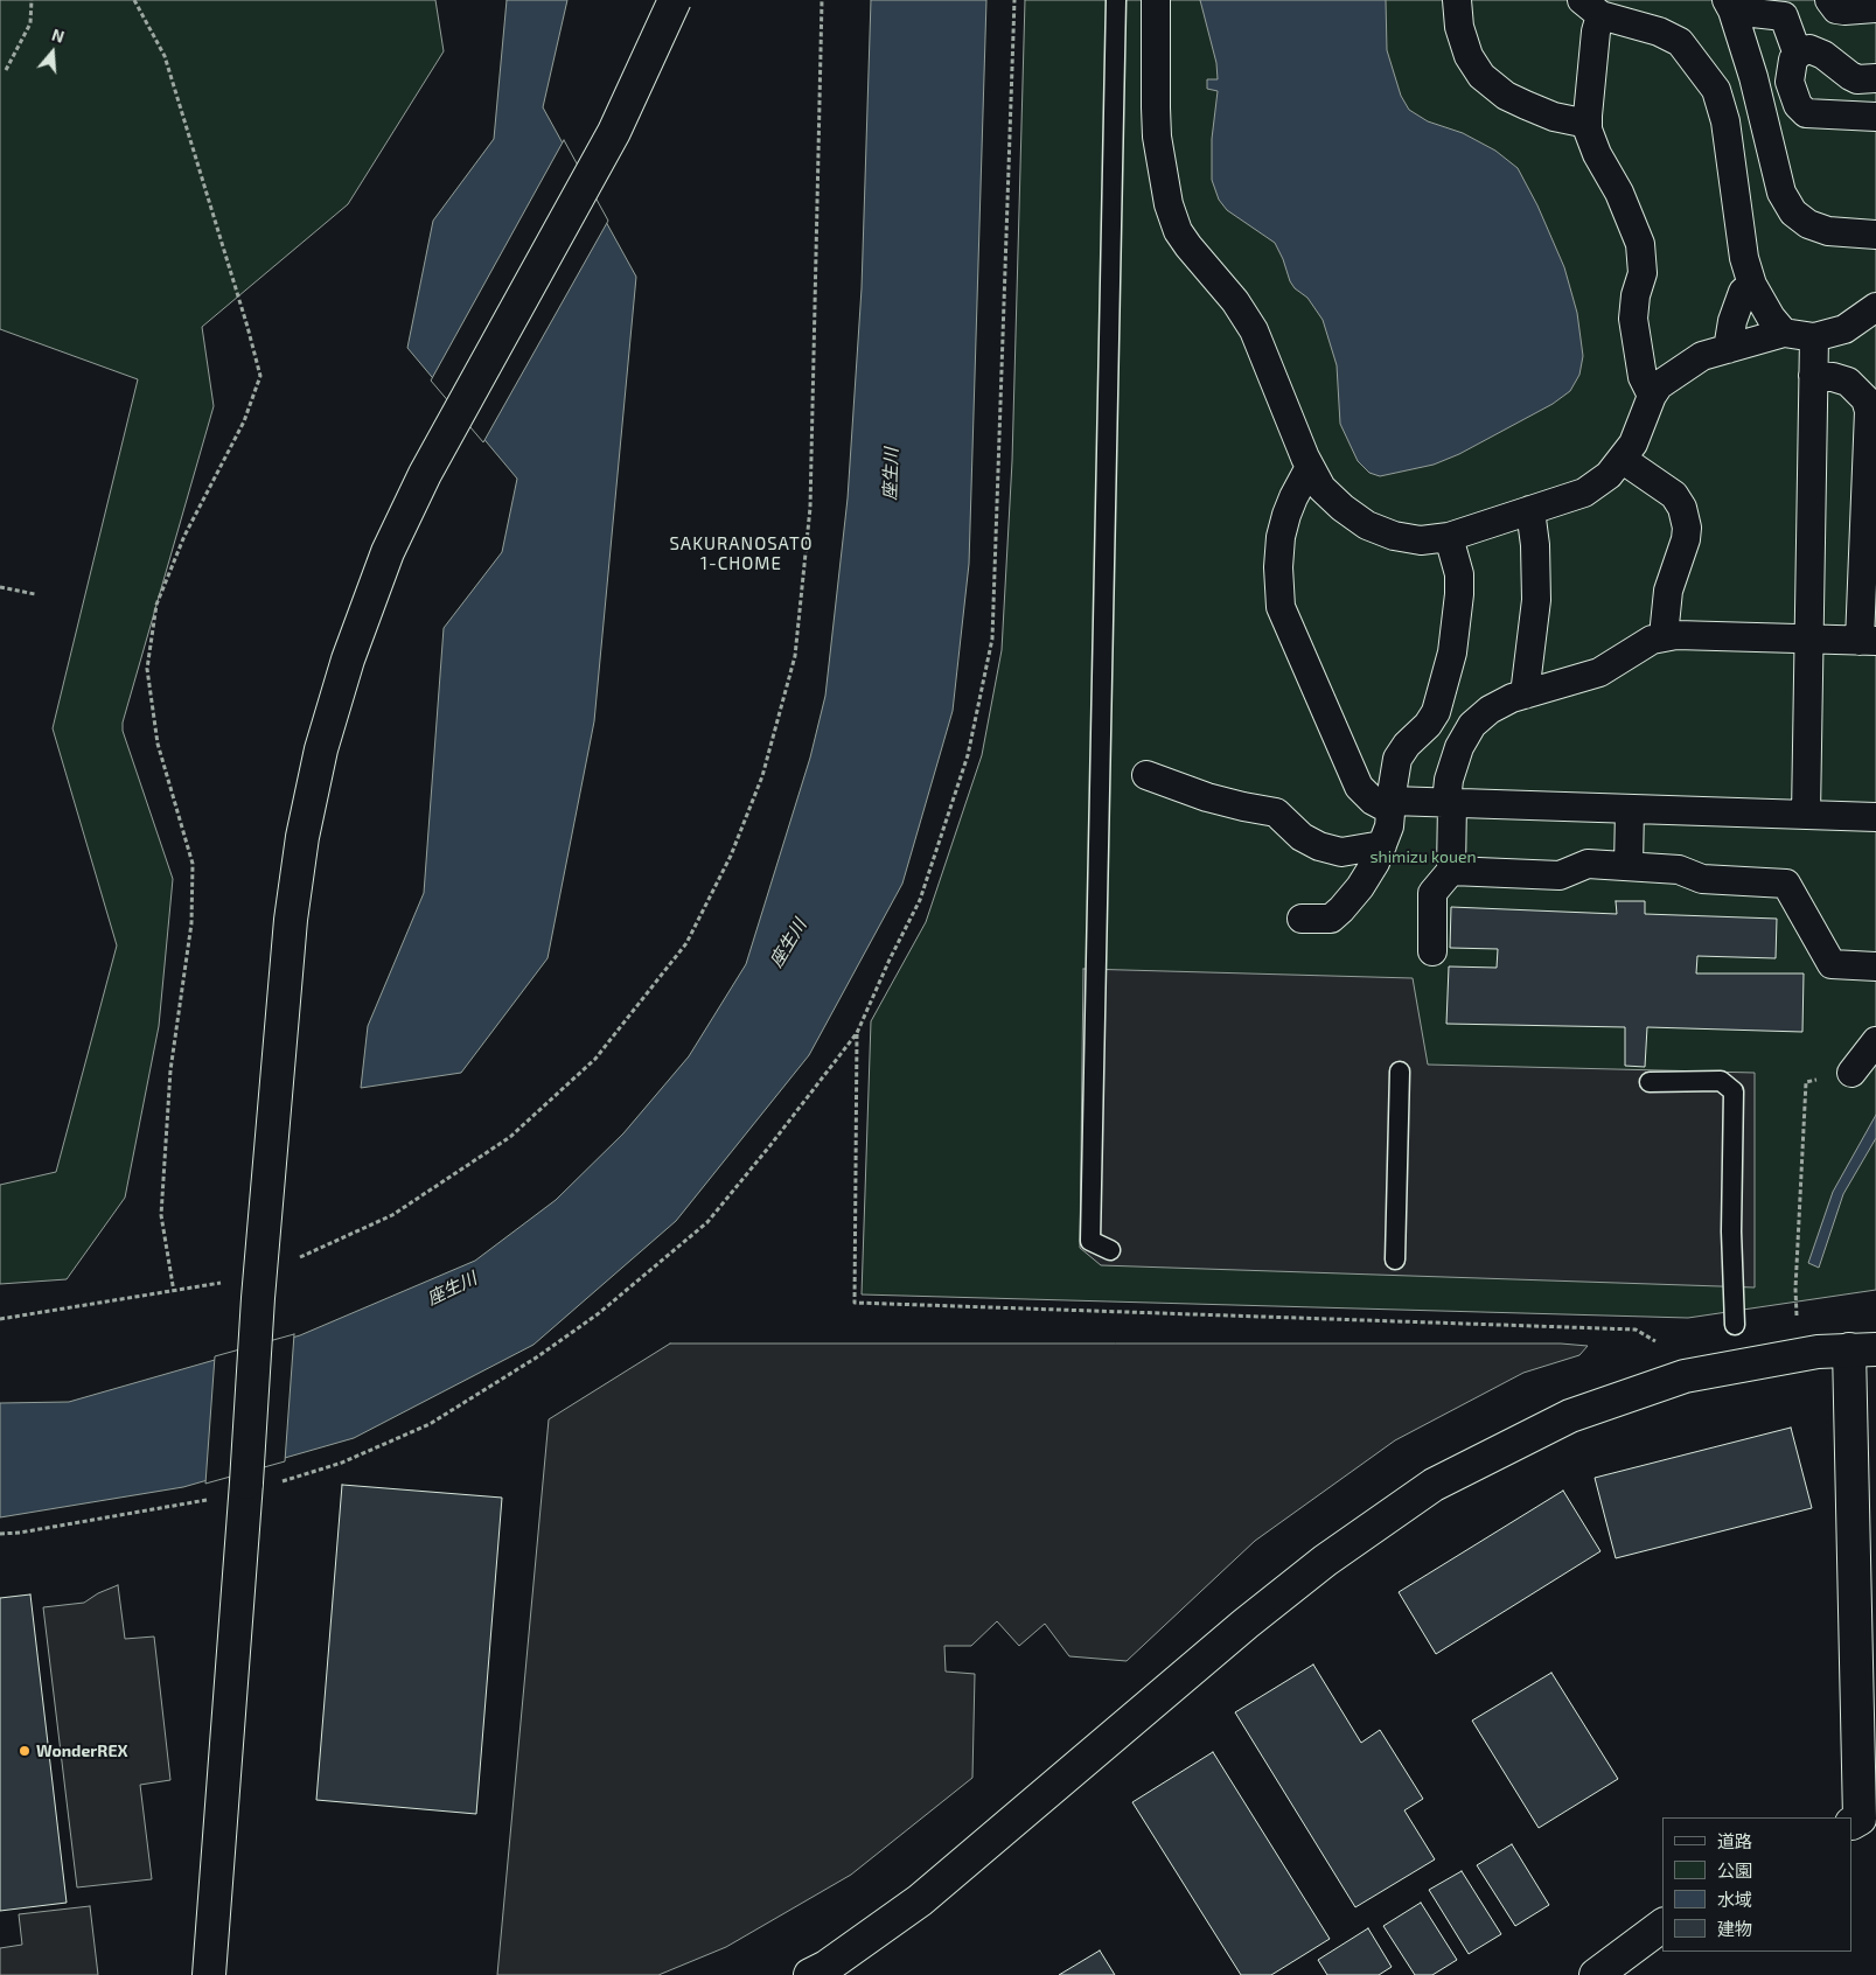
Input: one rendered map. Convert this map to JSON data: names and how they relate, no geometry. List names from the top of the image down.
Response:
{
  "districts": ["SAKURANOSATO 1-CHOME"],
  "water": ["座生川"],
  "parks": ["shimizu kouen"],
  "places": ["WonderREX"],
  "legend": [
    "道路",
    "公園",
    "水域",
    "建物"
  ],
  "north": "top"
}
